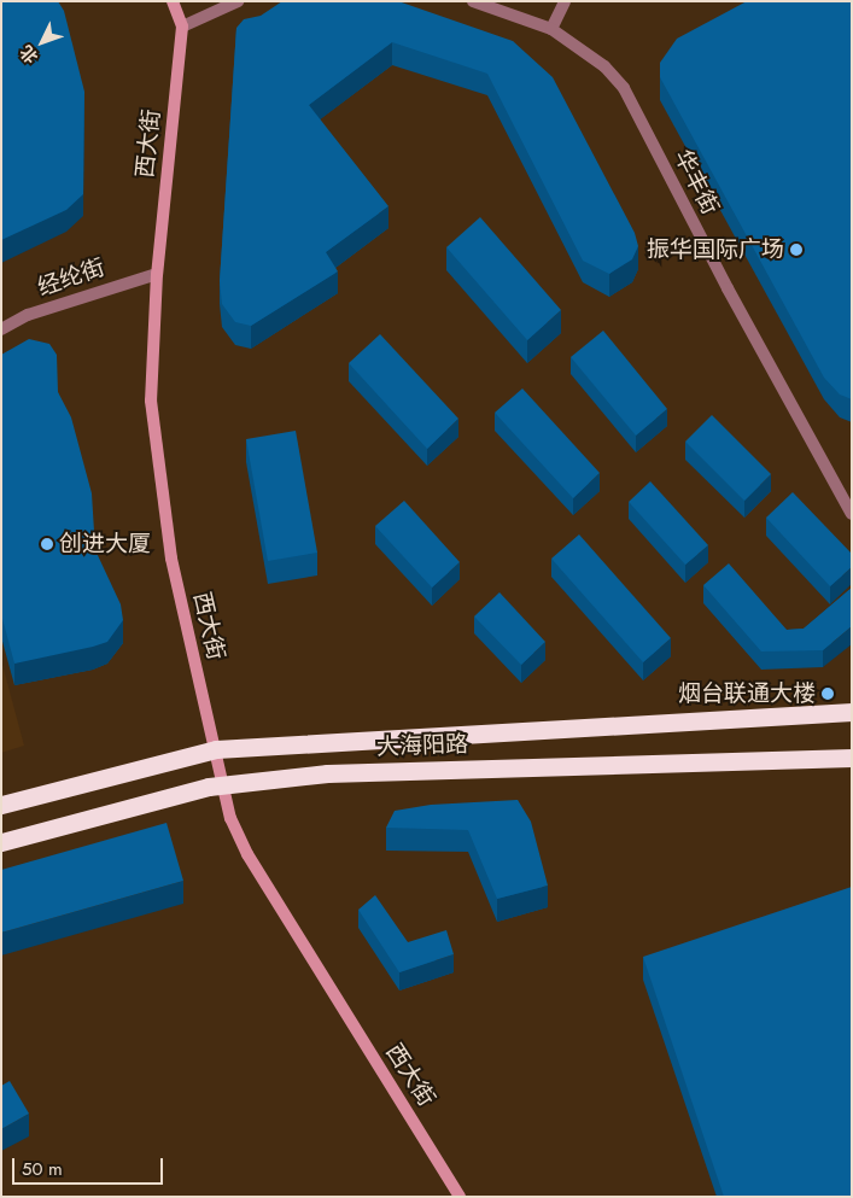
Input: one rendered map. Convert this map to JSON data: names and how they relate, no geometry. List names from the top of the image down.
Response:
{
  "streets": {
    "highway": ["大海阳路"],
    "street": ["西大街", "华丰街", "经纶街"]
  },
  "crossings": [
    ["西大街", "经纶街"],
    ["西大街", "大海阳路"]
  ],
  "places": ["振华国际广场", "创进大厦", "烟台联通大楼"],
  "scale_bar": "50 m",
  "north": "bottom left"
}
